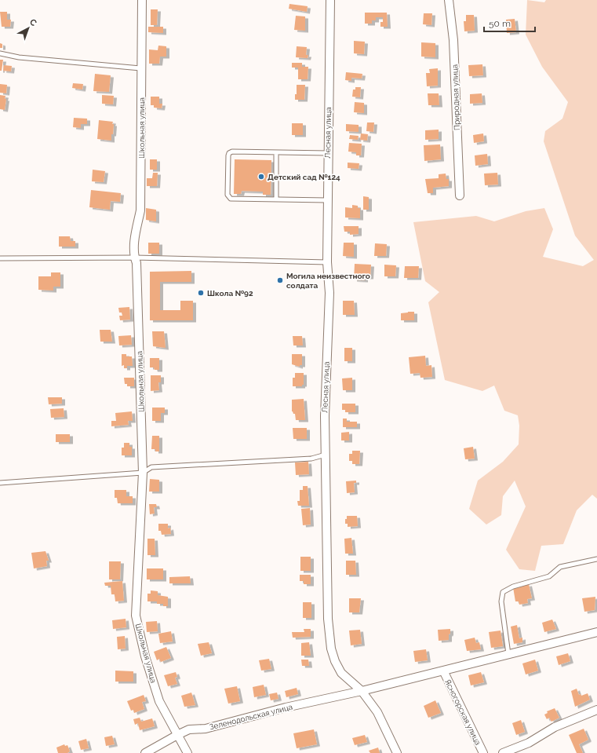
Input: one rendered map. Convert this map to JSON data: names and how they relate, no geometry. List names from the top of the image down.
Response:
{
  "streets": {
    "street": [
      "Природная улица",
      "Школьная улица",
      "Лесная улица",
      "Ясногорская улица",
      "Зеленодольская улица"
    ]
  },
  "crossings": [
    ["Школьная улица", "Зеленодольская улица"],
    ["Лесная улица", "Зеленодольская улица"],
    ["Ясногорская улица", "Зеленодольская улица"]
  ],
  "places": ["Детский сад №124", "Могила неизвестного солдата", "Школа №92"],
  "scale_bar": "50 m",
  "north": "top right"
}
